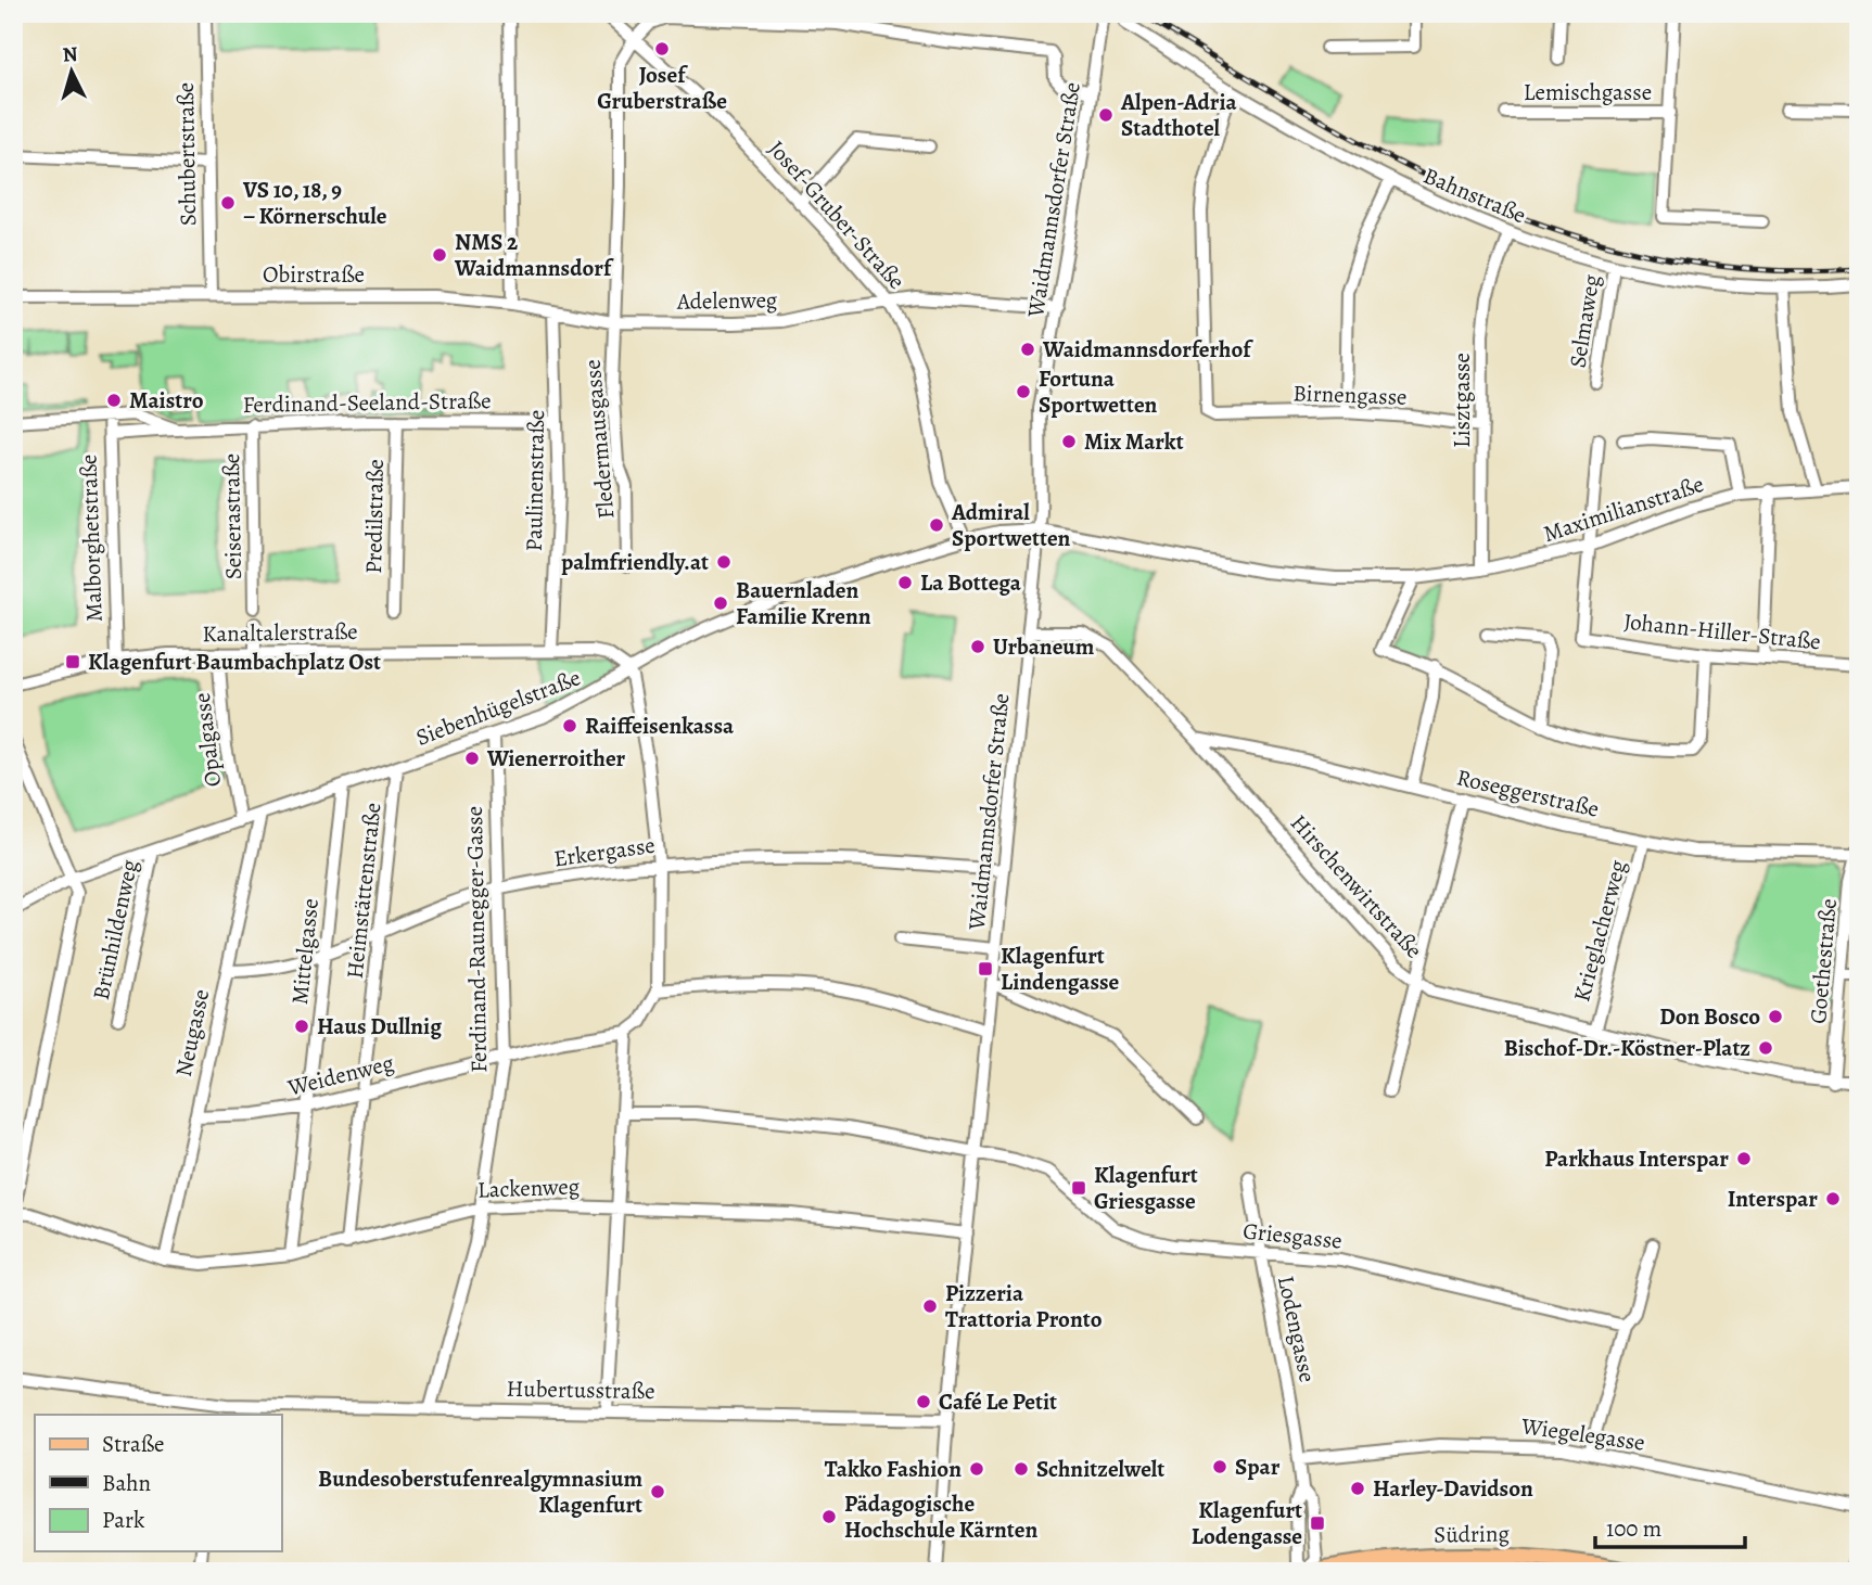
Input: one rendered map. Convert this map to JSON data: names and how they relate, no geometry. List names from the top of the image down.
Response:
{
  "streets": {
    "main road": ["Südring"],
    "street": [
      "Lemischgasse",
      "Schubertstraße",
      "Bahnstraße",
      "Waidmannsdorfer Straße",
      "Josef-Gruber-Straße",
      "Obirstraße",
      "Adelenweg",
      "Selmaweg",
      "Birnengasse",
      "Lisztgasse",
      "Ferdinand-Seeland-Straße",
      "Fledermausgasse",
      "Paulinenstraße",
      "Maximilianstraße",
      "Seiserastraße",
      "Predilstraße",
      "Malborghetstraße",
      "Johann-Hiller-Straße",
      "Kanaltalerstraße",
      "Siebenhügelstraße",
      "Opalgasse",
      "Roseggerstraße",
      "Erkergasse",
      "Hirschenwirtstraße",
      "Heimstättenstraße",
      "Brünhildenweg",
      "Krieglacherweg",
      "Ferdinand-Raunegger-Gasse",
      "Mittelgasse",
      "Goethestraße",
      "Neugasse",
      "Weidenweg",
      "Lackenweg",
      "Griesgasse",
      "Lodengasse",
      "Hubertusstraße",
      "Wiegelegasse"
    ]
  },
  "crossings": [
    ["Schubertstraße", "Obirstraße"],
    ["Bahnstraße", "Selmaweg"],
    ["Bahnstraße", "Birnengasse"],
    ["Bahnstraße", "Lisztgasse"],
    ["Waidmannsdorfer Straße", "Adelenweg"],
    ["Waidmannsdorfer Straße", "Maximilianstraße"],
    ["Waidmannsdorfer Straße", "Siebenhügelstraße"],
    ["Waidmannsdorfer Straße", "Erkergasse"],
    ["Waidmannsdorfer Straße", "Hirschenwirtstraße"],
    ["Waidmannsdorfer Straße", "Lackenweg"],
    ["Waidmannsdorfer Straße", "Griesgasse"],
    ["Waidmannsdorfer Straße", "Hubertusstraße"],
    ["Josef-Gruber-Straße", "Adelenweg"],
    ["Josef-Gruber-Straße", "Fledermausgasse"],
    ["Josef-Gruber-Straße", "Siebenhügelstraße"],
    ["Obirstraße", "Adelenweg"],
    ["Obirstraße", "Fledermausgasse"],
    ["Obirstraße", "Paulinenstraße"],
    ["Adelenweg", "Fledermausgasse"],
    ["Birnengasse", "Lisztgasse"],
    ["Lisztgasse", "Maximilianstraße"],
    ["Ferdinand-Seeland-Straße", "Paulinenstraße"],
    ["Ferdinand-Seeland-Straße", "Seiserastraße"],
    ["Ferdinand-Seeland-Straße", "Predilstraße"],
    ["Ferdinand-Seeland-Straße", "Malborghetstraße"],
    ["Paulinenstraße", "Kanaltalerstraße"],
    ["Maximilianstraße", "Johann-Hiller-Straße"],
    ["Maximilianstraße", "Siebenhügelstraße"],
    ["Malborghetstraße", "Kanaltalerstraße"],
    ["Kanaltalerstraße", "Siebenhügelstraße"],
    ["Kanaltalerstraße", "Opalgasse"],
    ["Siebenhügelstraße", "Opalgasse"],
    ["Siebenhügelstraße", "Heimstättenstraße"],
    ["Siebenhügelstraße", "Brünhildenweg"],
    ["Siebenhügelstraße", "Ferdinand-Raunegger-Gasse"],
    ["Siebenhügelstraße", "Mittelgasse"],
    ["Siebenhügelstraße", "Neugasse"],
    ["Roseggerstraße", "Hirschenwirtstraße"],
    ["Roseggerstraße", "Krieglacherweg"],
    ["Roseggerstraße", "Goethestraße"],
    ["Erkergasse", "Heimstättenstraße"],
    ["Erkergasse", "Ferdinand-Raunegger-Gasse"],
    ["Erkergasse", "Mittelgasse"],
    ["Erkergasse", "Neugasse"],
    ["Hirschenwirtstraße", "Krieglacherweg"],
    ["Hirschenwirtstraße", "Goethestraße"],
    ["Heimstättenstraße", "Weidenweg"],
    ["Heimstättenstraße", "Lackenweg"],
    ["Ferdinand-Raunegger-Gasse", "Weidenweg"],
    ["Ferdinand-Raunegger-Gasse", "Lackenweg"],
    ["Ferdinand-Raunegger-Gasse", "Hubertusstraße"],
    ["Mittelgasse", "Weidenweg"],
    ["Mittelgasse", "Lackenweg"],
    ["Neugasse", "Weidenweg"],
    ["Neugasse", "Lackenweg"],
    ["Griesgasse", "Lodengasse"],
    ["Lodengasse", "Wiegelegasse"],
    ["Lodengasse", "Südring"]
  ],
  "places": {
    "other": [
      "Josef Gruberstraße",
      "Alpen-Adria Stadthotel",
      "VS 10, 18, 9 – Körnerschule",
      "NMS 2 Waidmannsdorf",
      "Waidmannsdorferhof",
      "Fortuna Sportwetten",
      "Maistro",
      "Mix Markt",
      "Admiral Sportwetten",
      "palmfriendly.at",
      "La Bottega",
      "Bauernladen Familie Krenn",
      "Urbaneum",
      "Raiffeisenkassa",
      "Wienerroither",
      "Don Bosco",
      "Haus Dullnig",
      "Bischof-Dr.-Köstner-Platz",
      "Parkhaus Interspar",
      "Interspar",
      "Pizzeria Trattoria Pronto",
      "Café Le Petit",
      "Spar",
      "Takko Fashion",
      "Schnitzelwelt",
      "Harley-Davidson",
      "Bundesoberstufenrealgymnasium Klagenfurt",
      "Pädagogische Hochschule Kärnten"
    ],
    "transit": [
      "Klagenfurt Baumbachplatz Ost",
      "Klagenfurt Lindengasse",
      "Klagenfurt Griesgasse",
      "Klagenfurt Lodengasse"
    ]
  },
  "legend": ["Straße", "Bahn", "Park"],
  "scale_bar": "100 m",
  "north": "top"
}
